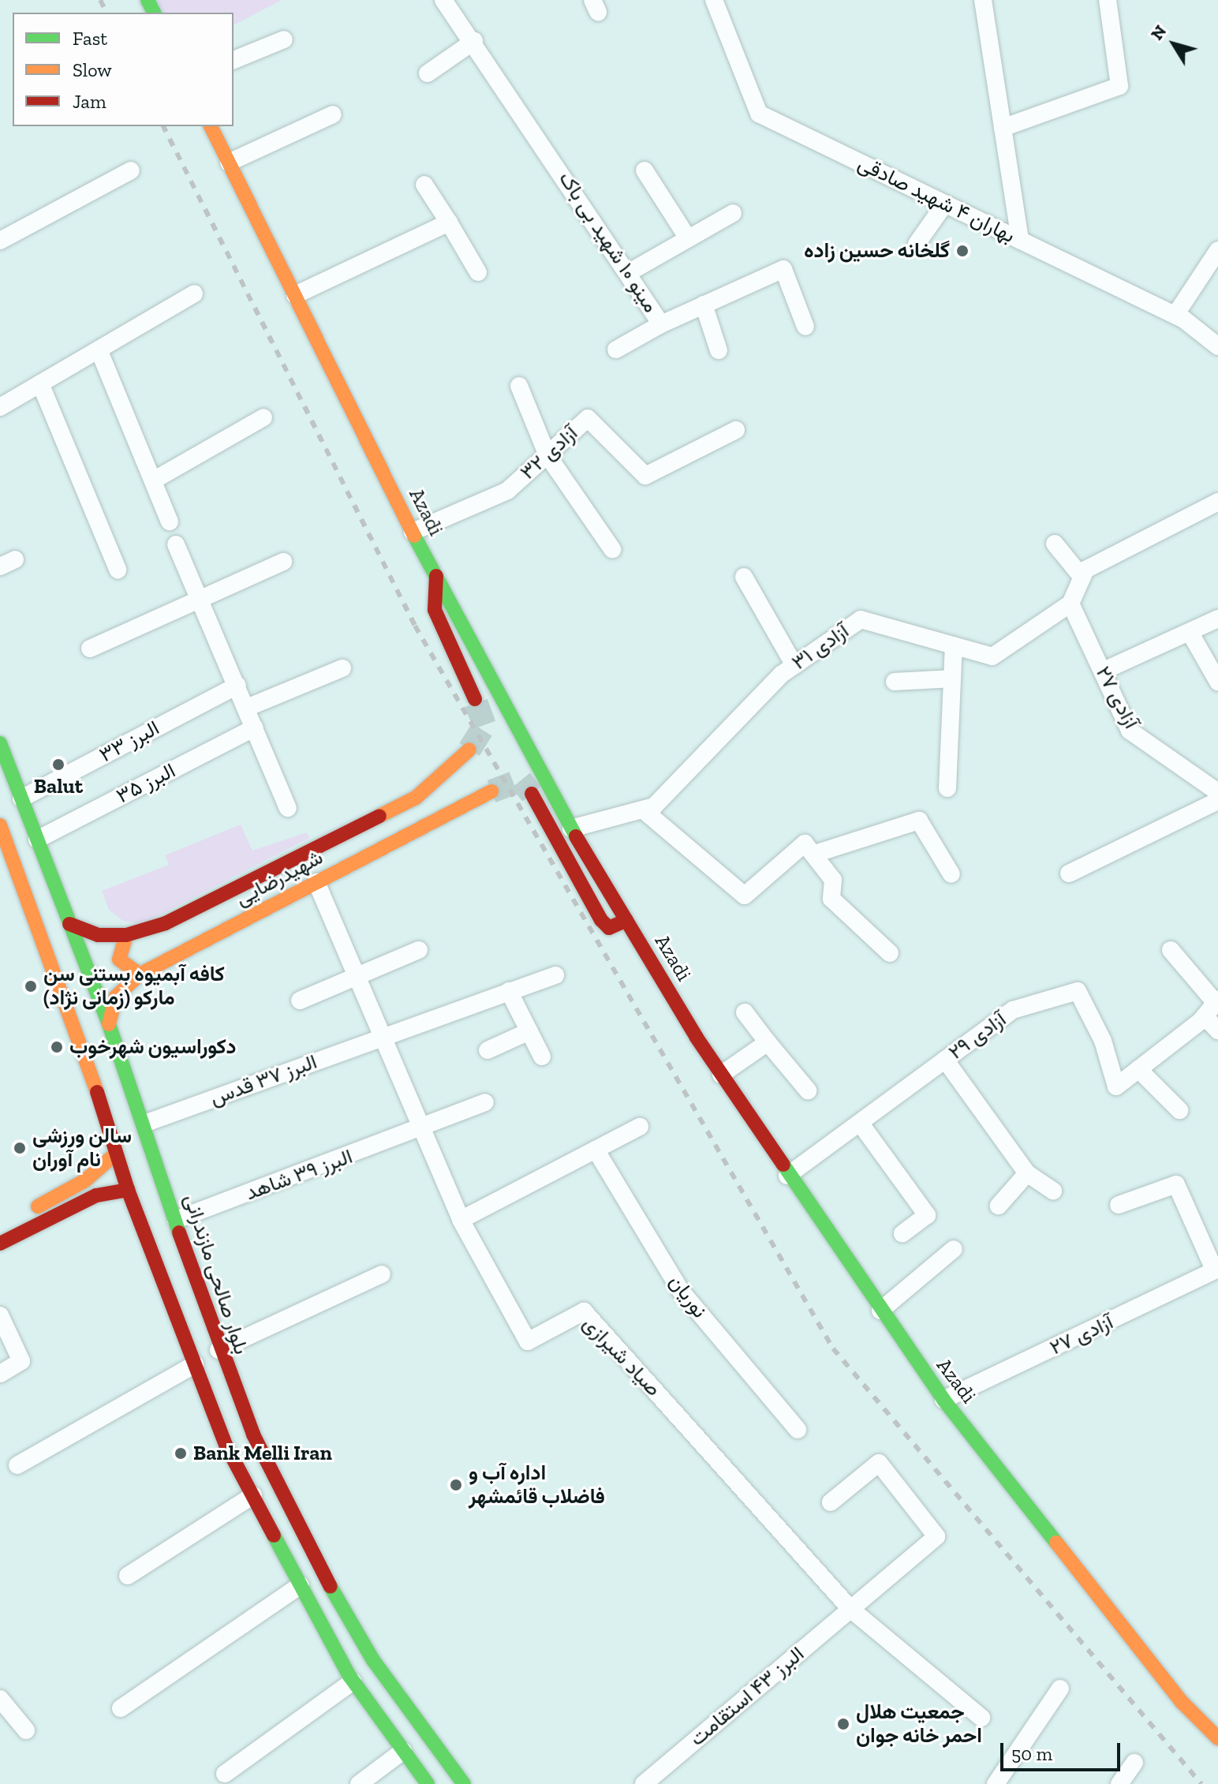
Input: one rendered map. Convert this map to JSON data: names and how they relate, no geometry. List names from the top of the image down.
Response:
{
  "streets": {
    "main road": ["Azadi", "شهیدرضایی", "بلوار صالحی مازندرانی"],
    "street": [
      "بهاران ۴ شهید صادقی",
      "مینو ۱۰ شهید بی باک",
      "آزادی ۳۲",
      "آزادی ۳۱",
      "آزادی ۲۷",
      "البرز ۳۳",
      "البرز ۳۵",
      "آزادی ۲۹",
      "البرز ۳۷ قدس",
      "البرز ۳۹ شاهد",
      "نوریان",
      "صیاد شیرازی",
      "البرز ۴۳ استقامت"
    ]
  },
  "crossings": [
    ["آزادی ۳۲", "Azadi"],
    ["Azadi", "آزادی ۳۱"],
    ["Azadi", "آزادی ۲۷"],
    ["Azadi", "آزادی ۲۹"],
    ["آزادی ۳۱", "آزادی ۲۷"],
    ["البرز ۳۳", "بلوار صالحی مازندرانی"],
    ["البرز ۳۵", "بلوار صالحی مازندرانی"],
    ["شهیدرضایی", "بلوار صالحی مازندرانی"],
    ["شهیدرضایی", "صیاد شیرازی"],
    ["البرز ۳۷ قدس", "بلوار صالحی مازندرانی"],
    ["البرز ۳۷ قدس", "صیاد شیرازی"],
    ["البرز ۳۹ شاهد", "بلوار صالحی مازندرانی"],
    ["البرز ۳۹ شاهد", "صیاد شیرازی"],
    ["صیاد شیرازی", "البرز ۴۳ استقامت"]
  ],
  "places": [
    "گلخانه حسین زاده",
    "Balut",
    "کافه آبمیوه بستنی سن مارکو (زمانی نژاد)",
    "دکوراسیون شهرخوب",
    "سالن ورزشی نام آوران",
    "Bank Melli Iran",
    "اداره آب و فاضلاب قائمشهر",
    "جمعیت هلال احمر خانه جوان"
  ],
  "legend": ["Fast", "Slow", "Jam"],
  "scale_bar": "50 m",
  "north": "top left"
}
